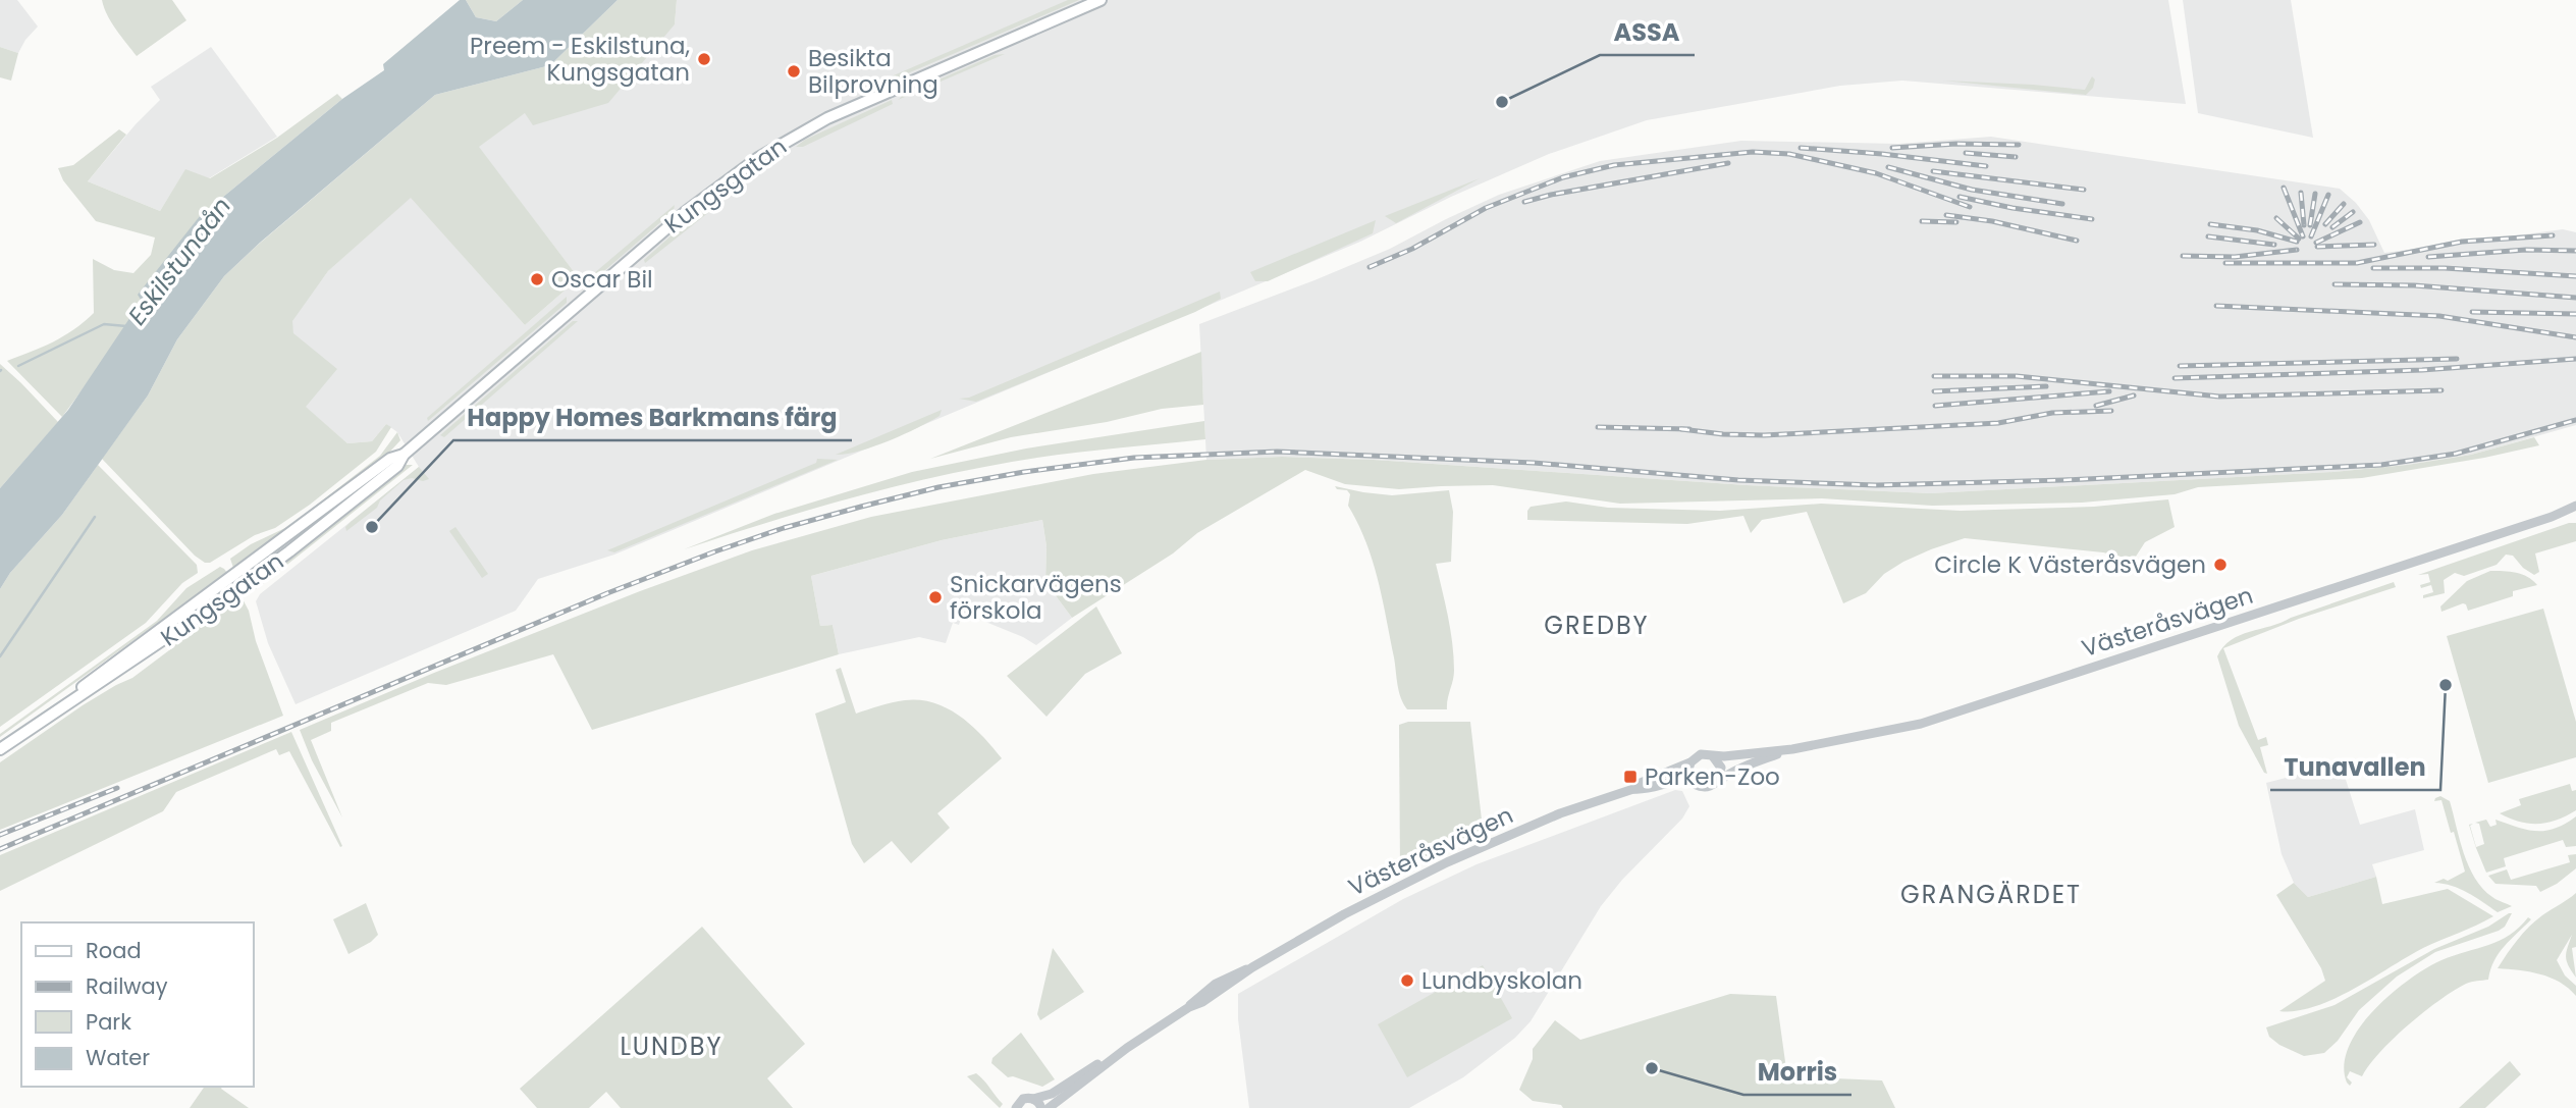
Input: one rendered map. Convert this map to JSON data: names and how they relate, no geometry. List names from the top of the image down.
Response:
{
  "streets": {
    "main road": ["Kungsgatan"],
    "street": ["Västeråsvägen"]
  },
  "districts": ["GREDBY", "GRANGÄRDET", "LUNDBY"],
  "water": ["Eskilstunaån"],
  "places": {
    "other": [
      "Preem - Eskilstuna, Kungsgatan",
      "Besikta Bilprovning",
      "ASSA",
      "Oscar Bil",
      "Happy Homes Barkmans färg",
      "Circle K Västeråsvägen",
      "Snickarvägens förskola",
      "Tunavallen",
      "Lundbyskolan",
      "Morris"
    ],
    "transit": ["Parken-Zoo"]
  },
  "legend": [
    "Road",
    "Railway",
    "Park",
    "Water"
  ]
}
